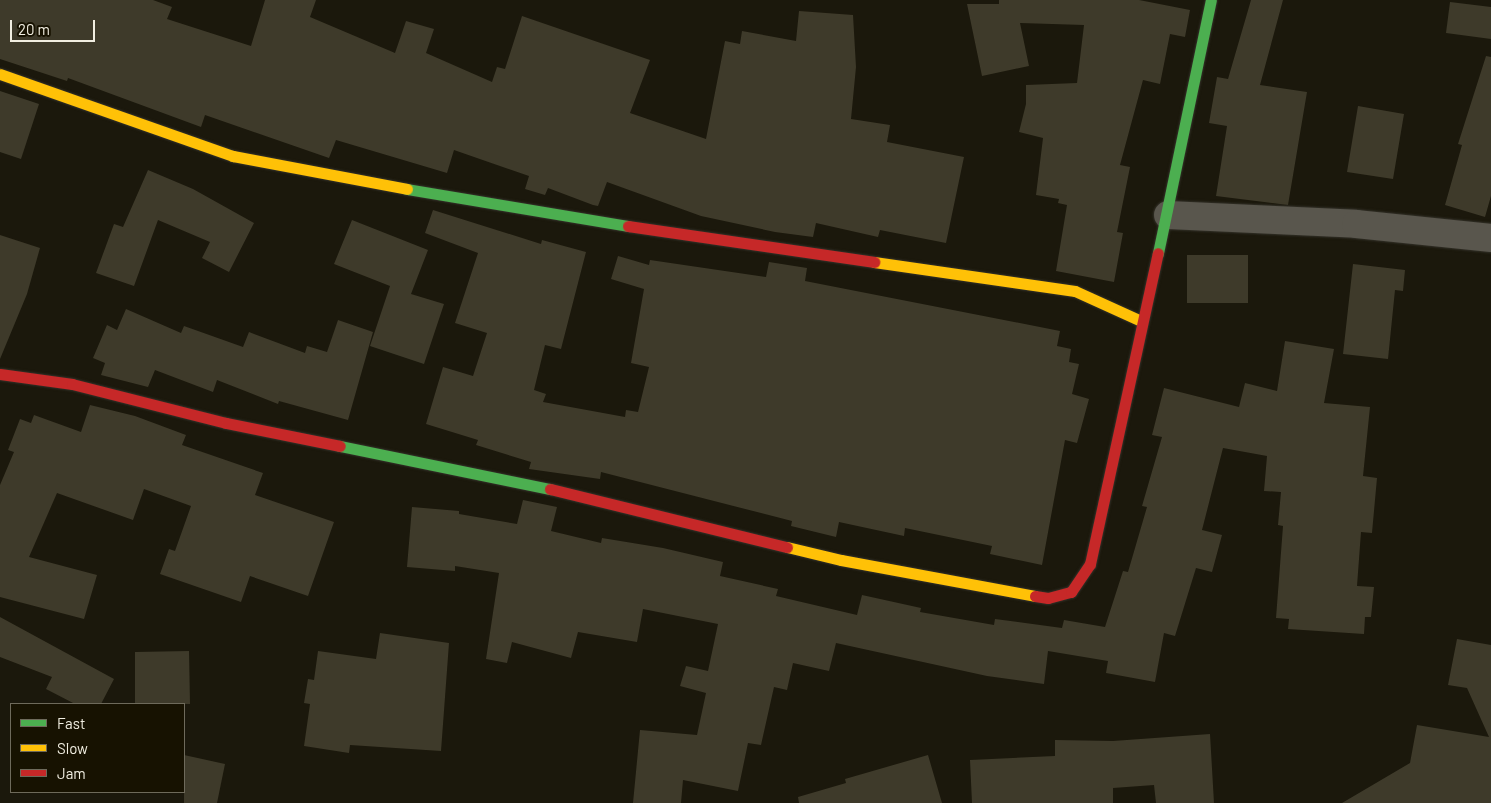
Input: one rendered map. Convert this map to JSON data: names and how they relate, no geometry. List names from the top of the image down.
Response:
{
  "legend": ["Fast", "Slow", "Jam"],
  "scale_bar": "20 m"
}
